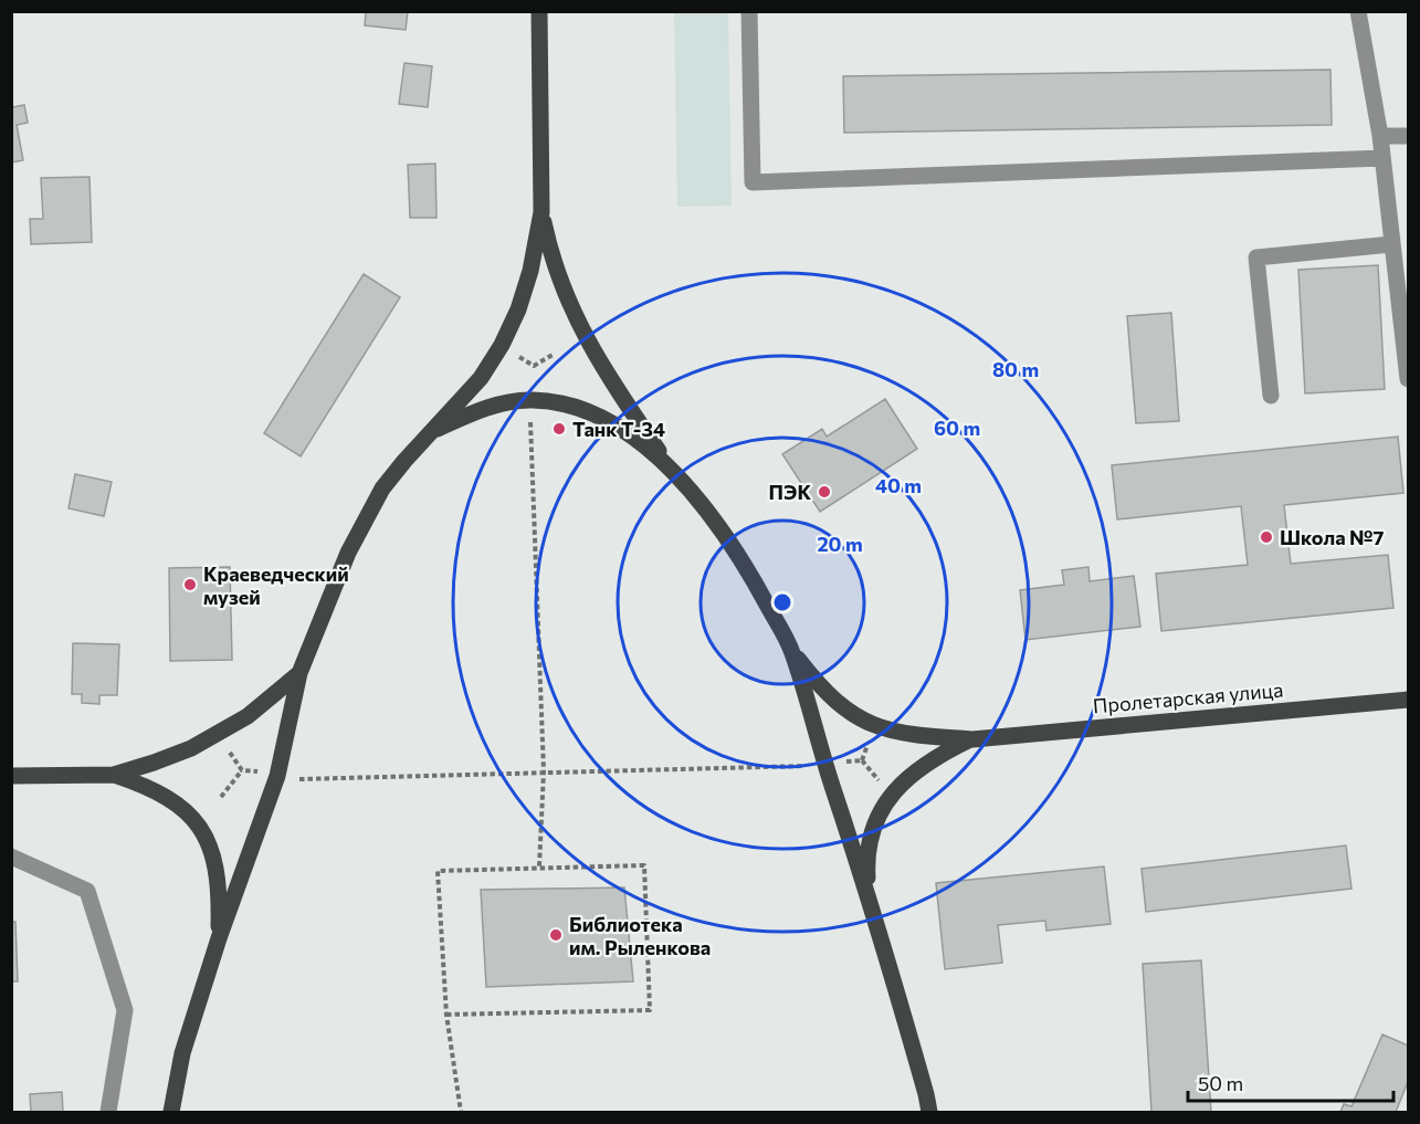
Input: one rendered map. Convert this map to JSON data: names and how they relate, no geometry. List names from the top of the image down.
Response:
{
  "streets": {
    "main road": ["Пролетарская улица"]
  },
  "places": [
    "Танк Т-34",
    "ПЭК",
    "Школа №7",
    "Краеведческий музей",
    "Библиотека им. Рыленкова"
  ],
  "scale_bar": "50 m",
  "rings": [
    "80 m",
    "60 m",
    "40 m",
    "20 m"
  ]
}
